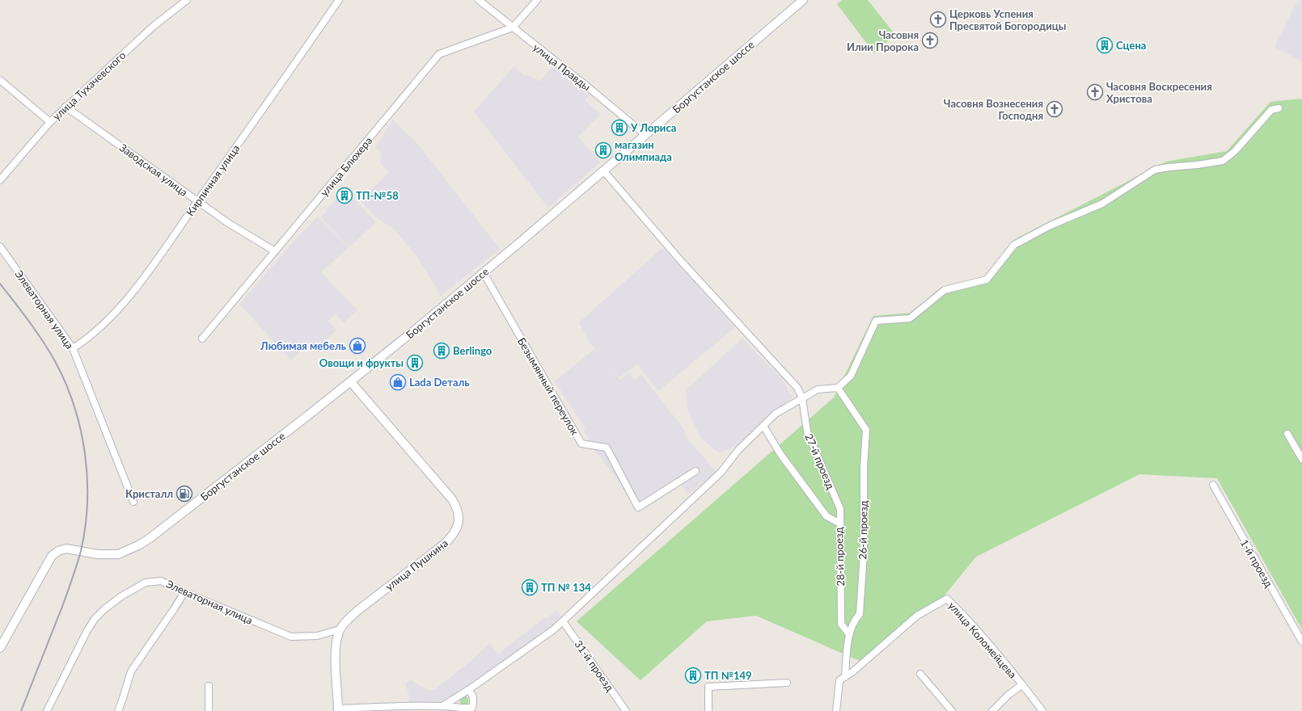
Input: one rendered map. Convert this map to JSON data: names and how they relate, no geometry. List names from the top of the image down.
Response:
{
  "streets": {
    "street": [
      "улица Правды",
      "Боргустанское шоссе",
      "улица Тухачевского",
      "улица Блюхера",
      "Заводская улица",
      "Кирпичная улица",
      "Элеваторная улица",
      "Безымянный переулок",
      "27-й проезд",
      "26-й проезд",
      "28-й проезд",
      "1-й проезд",
      "улица Пушкина",
      "улица Коломейцева",
      "31-й проезд"
    ]
  },
  "crossings": [
    ["улица Правды", "Боргустанское шоссе"],
    ["улица Правды", "улица Блюхера"],
    ["Боргустанское шоссе", "Безымянный переулок"],
    ["Боргустанское шоссе", "улица Пушкина"],
    ["улица Тухачевского", "Заводская улица"],
    ["улица Блюхера", "Заводская улица"],
    ["Заводская улица", "Кирпичная улица"],
    ["Кирпичная улица", "Элеваторная улица"],
    ["Элеваторная улица", "улица Пушкина"],
    ["27-й проезд", "28-й проезд"],
    ["26-й проезд", "28-й проезд"],
    ["26-й проезд", "улица Коломейцева"]
  ],
  "places": {
    "church": [
      "Церковь Успения Пресвятой Богородицы",
      "Часовня Илии Пророка",
      "Часовня Воскресения Христова",
      "Часовня Вознесения Господня"
    ],
    "building": [
      "Сцена",
      "У Лориса",
      "магазин Олимпиада",
      "ТП-№58",
      "Berlingo",
      "Овощи и фрукты",
      "ТП № 134",
      "ТП №149"
    ],
    "shop": ["Любимая мебель", "Lada Dеталь"],
    "fuel station": ["Кристалл"]
  }
}
